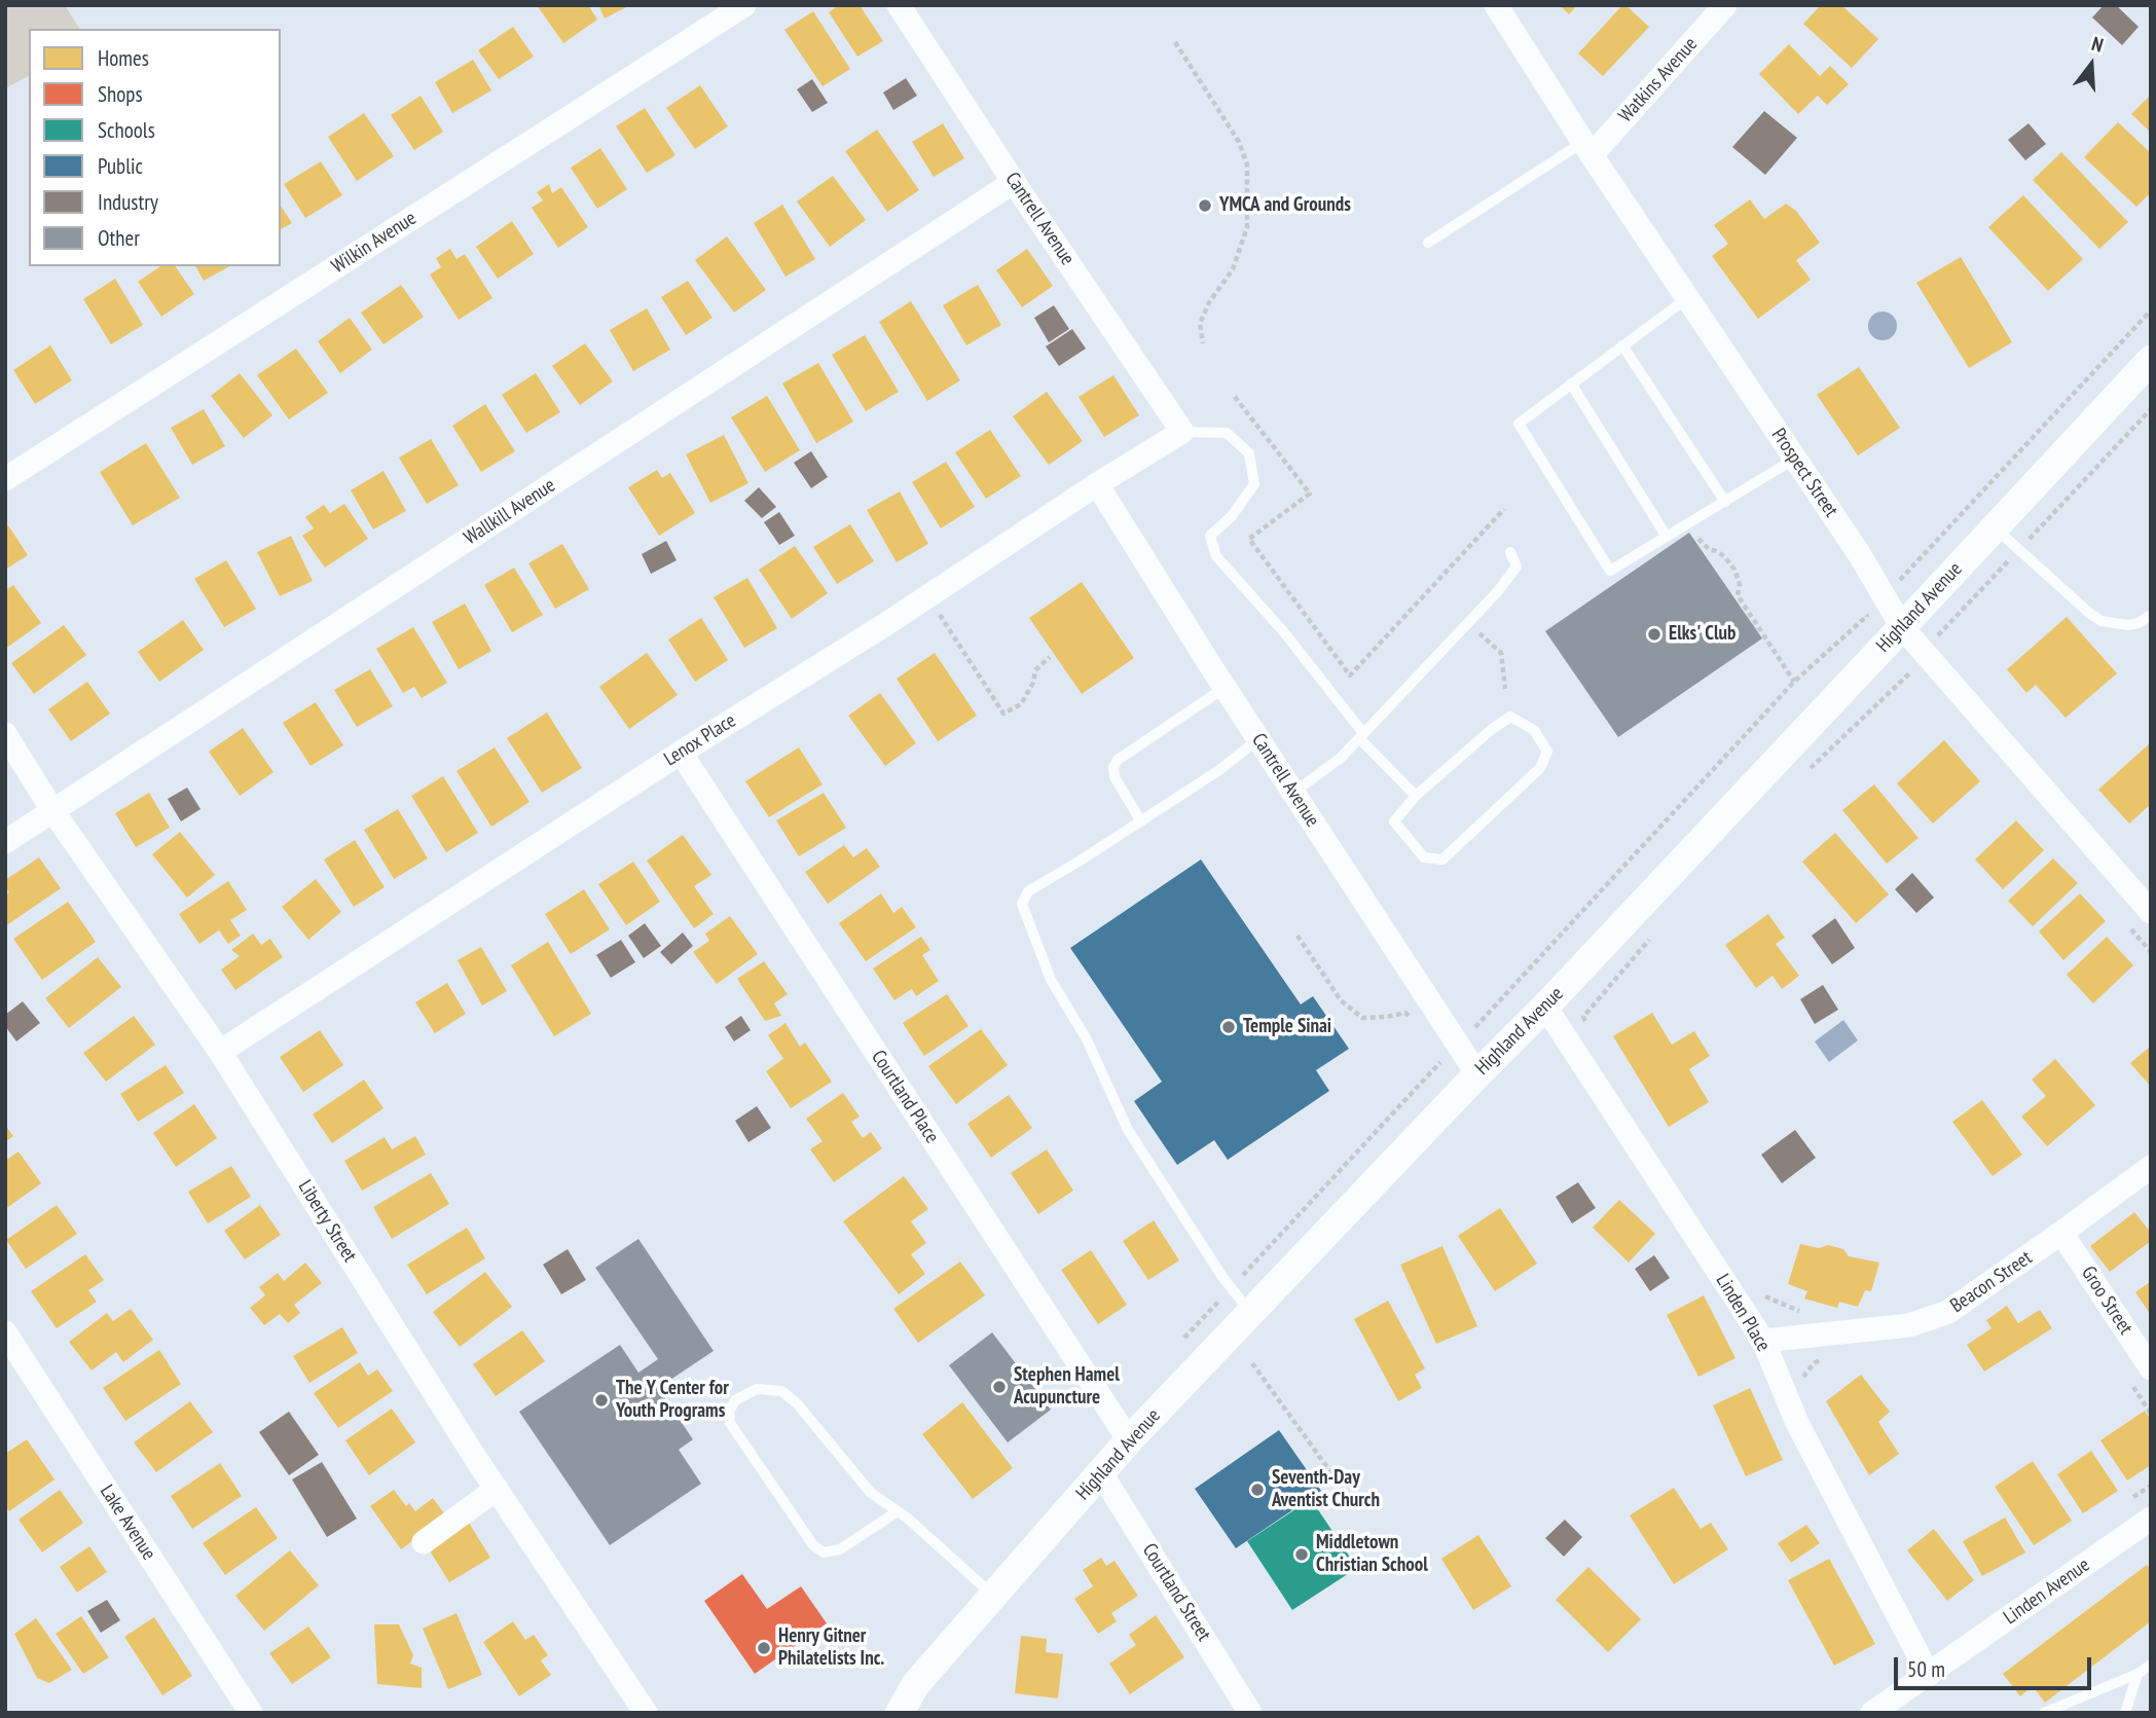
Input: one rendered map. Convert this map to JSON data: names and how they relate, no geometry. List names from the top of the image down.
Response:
{
  "streets": {
    "street": [
      "Watkins Avenue",
      "Cantrell Avenue",
      "Wilkin Avenue",
      "Prospect Street",
      "Wallkill Avenue",
      "Highland Avenue",
      "Lenox Place",
      "Courtland Place",
      "Liberty Street",
      "Beacon Street",
      "Groo Street",
      "Linden Place",
      "Lake Avenue",
      "Linden Avenue",
      "Courtland Street"
    ]
  },
  "crossings": [
    ["Watkins Avenue", "Prospect Street"],
    ["Cantrell Avenue", "Wallkill Avenue"],
    ["Cantrell Avenue", "Highland Avenue"],
    ["Cantrell Avenue", "Lenox Place"],
    ["Prospect Street", "Highland Avenue"],
    ["Wallkill Avenue", "Liberty Street"],
    ["Highland Avenue", "Courtland Place"],
    ["Highland Avenue", "Linden Place"],
    ["Highland Avenue", "Courtland Street"],
    ["Lenox Place", "Courtland Place"],
    ["Lenox Place", "Liberty Street"],
    ["Beacon Street", "Groo Street"],
    ["Beacon Street", "Linden Place"],
    ["Linden Place", "Linden Avenue"]
  ],
  "places": [
    "YMCA and Grounds",
    "Elks' Club",
    "Temple Sinai",
    "Stephen Hamel Acupuncture",
    "The Y Center for Youth Programs",
    "Seventh-Day Aventist Church",
    "Middletown Christian School",
    "Henry Gitner Philatelists Inc."
  ],
  "legend": [
    "Homes",
    "Shops",
    "Schools",
    "Public",
    "Industry",
    "Other"
  ],
  "scale_bar": "50 m",
  "north": "top"
}
